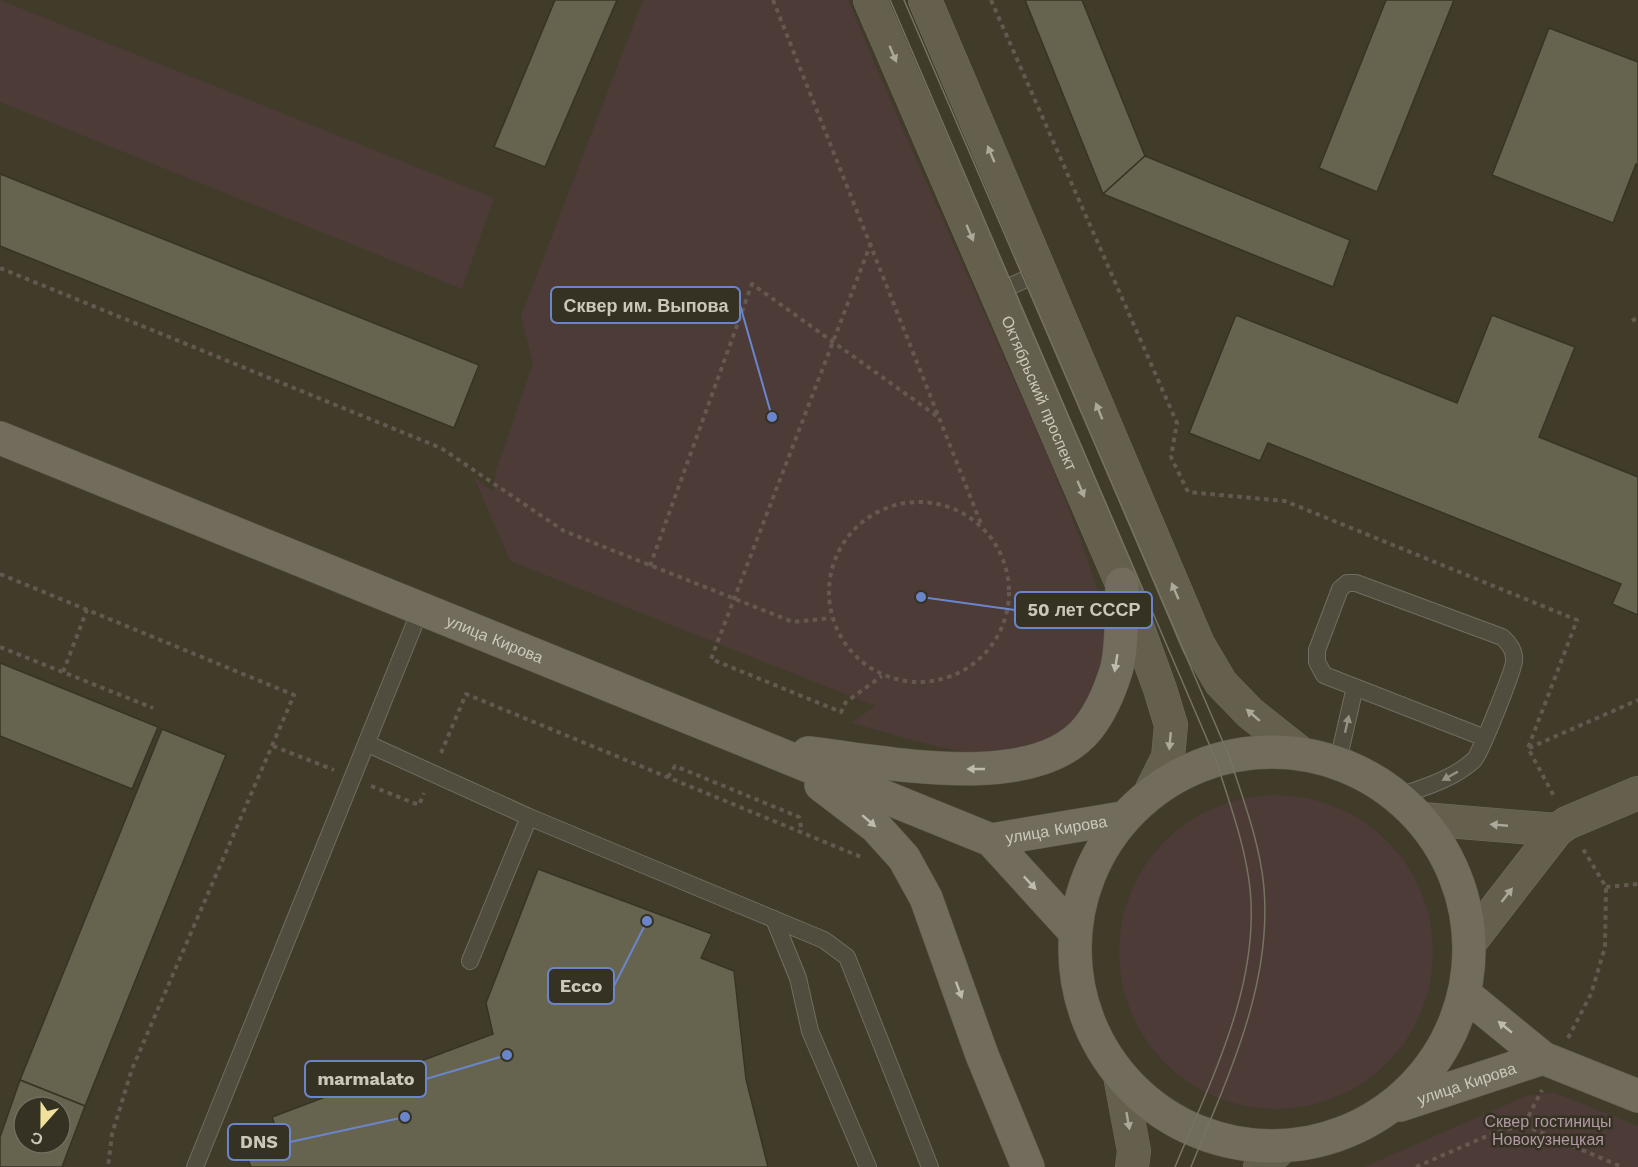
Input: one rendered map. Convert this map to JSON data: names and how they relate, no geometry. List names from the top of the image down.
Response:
{
  "streets": {
    "main road": ["Октябрьский проспект", "улица Кирова"]
  },
  "parks": ["Сквер гостиницы Новокузнецкая"],
  "places": [
    "Сквер им. Выпова",
    "50 лет СССР",
    "Ecco",
    "marmalato",
    "DNS"
  ],
  "north": "bottom"
}
